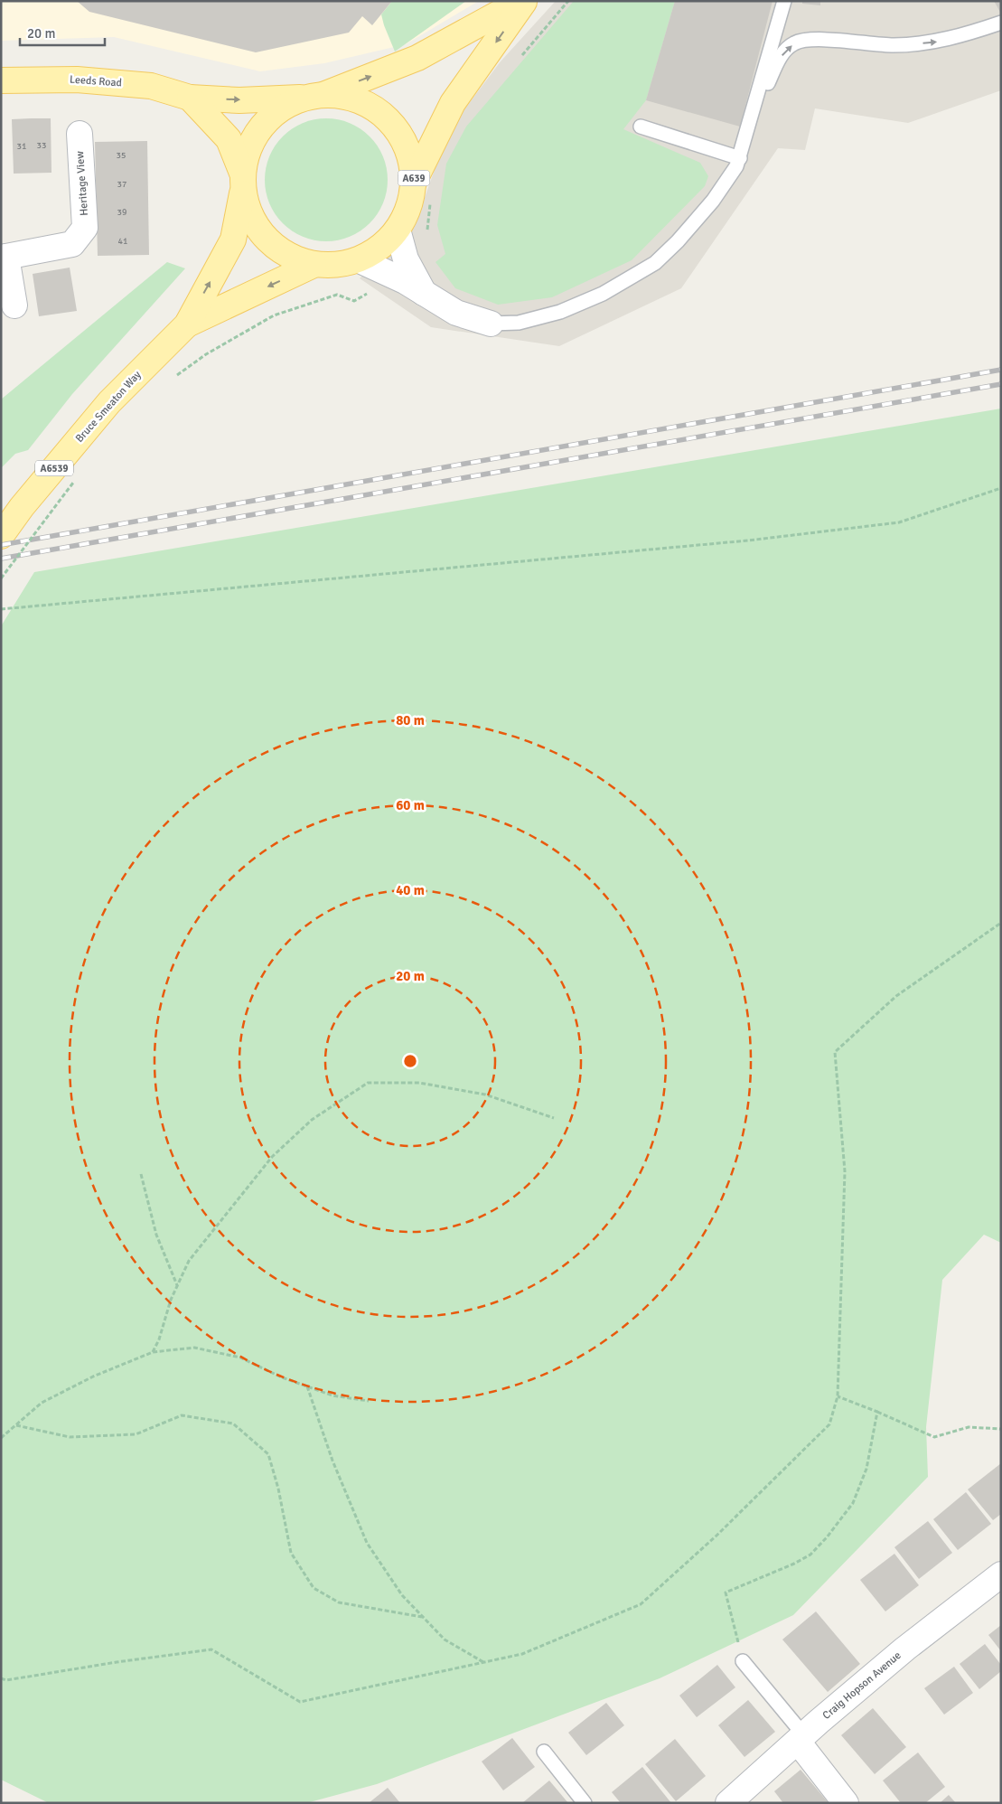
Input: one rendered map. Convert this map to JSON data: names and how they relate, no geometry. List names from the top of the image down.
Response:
{
  "streets": {
    "main road": [
      "Leeds Road",
      "A639",
      "Bruce Smeaton Way",
      "A6539"
    ],
    "street": ["Heritage View", "Craig Hopson Avenue"]
  },
  "crossings": [
    ["Leeds Road", "A639"],
    ["Leeds Road", "Bruce Smeaton Way"]
  ],
  "house_numbers": [
    "33",
    "31",
    "35",
    "37",
    "39",
    "41"
  ],
  "scale_bar": "20 m",
  "rings": [
    "80 m",
    "60 m",
    "40 m",
    "20 m"
  ]
}
